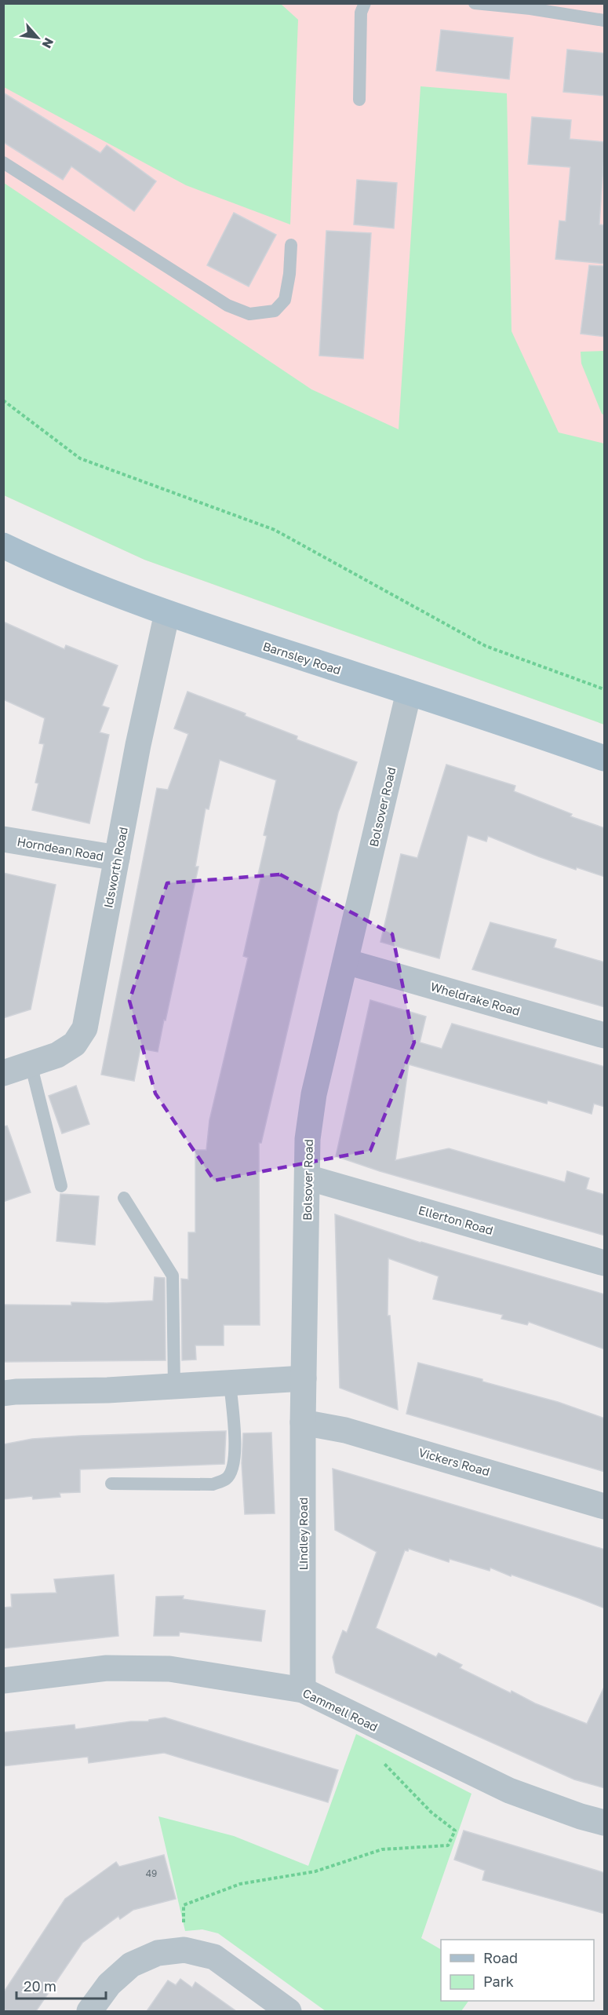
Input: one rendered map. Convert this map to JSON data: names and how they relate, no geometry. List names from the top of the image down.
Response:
{
  "streets": {
    "main road": ["Barnsley Road"],
    "street": [
      "Bolsover Road",
      "Horndean Road",
      "Idsworth Road",
      "Wheldrake Road",
      "Ellerton Road",
      "Vickers Road",
      "Lindley Road",
      "Cammell Road"
    ]
  },
  "crossings": [
    ["Barnsley Road", "Bolsover Road"],
    ["Barnsley Road", "Idsworth Road"],
    ["Bolsover Road", "Wheldrake Road"],
    ["Bolsover Road", "Ellerton Road"],
    ["Bolsover Road", "Lindley Road"],
    ["Horndean Road", "Idsworth Road"],
    ["Vickers Road", "Lindley Road"],
    ["Lindley Road", "Cammell Road"]
  ],
  "house_numbers": ["49"],
  "legend": ["Road", "Park"],
  "scale_bar": "20 m",
  "north": "bottom right"
}
